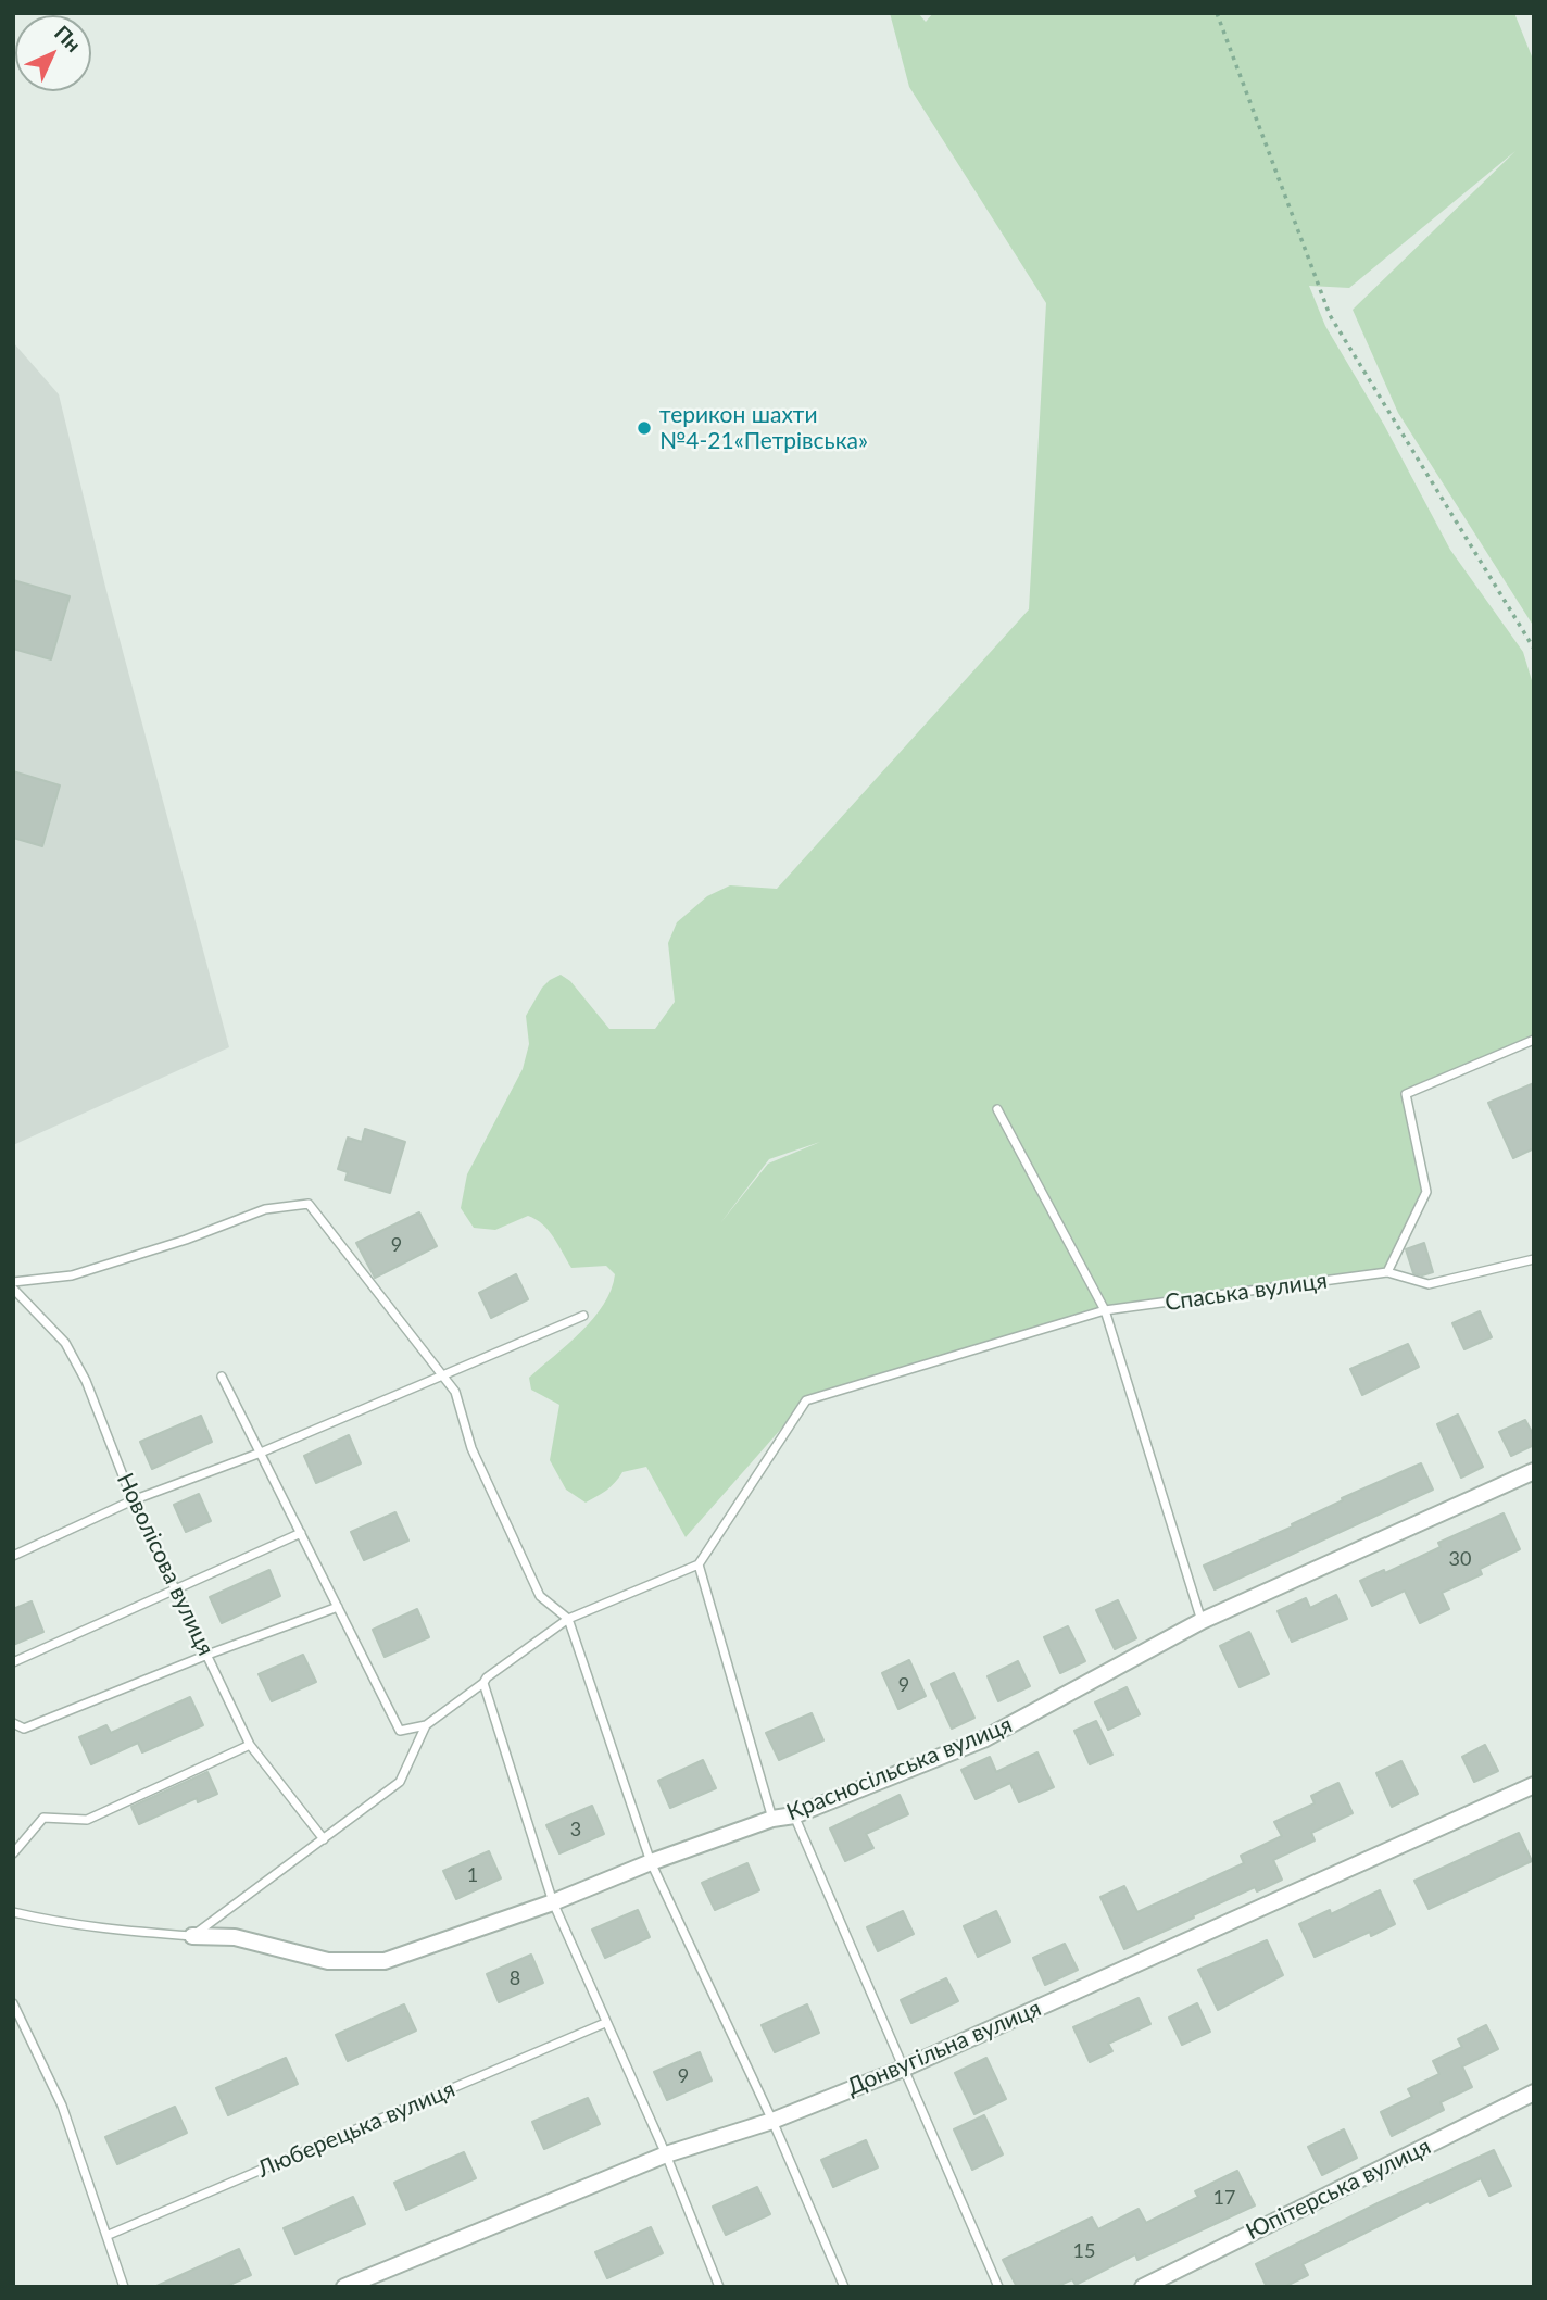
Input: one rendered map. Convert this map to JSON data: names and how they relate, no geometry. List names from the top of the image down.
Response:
{
  "streets": {
    "street": ["Красносільська вулиця", "Донвугільна вулиця", "Юпітерська вулиця"],
    "lane": ["Спаська вулиця", "Новолісова вулиця", "Люберецька вулиця"]
  },
  "places": ["терикон шахти №4-21«Петрівська»"],
  "house_numbers": [
    "9",
    "30",
    "9",
    "3",
    "1",
    "8",
    "9",
    "17",
    "15"
  ],
  "north": "top right"
}
